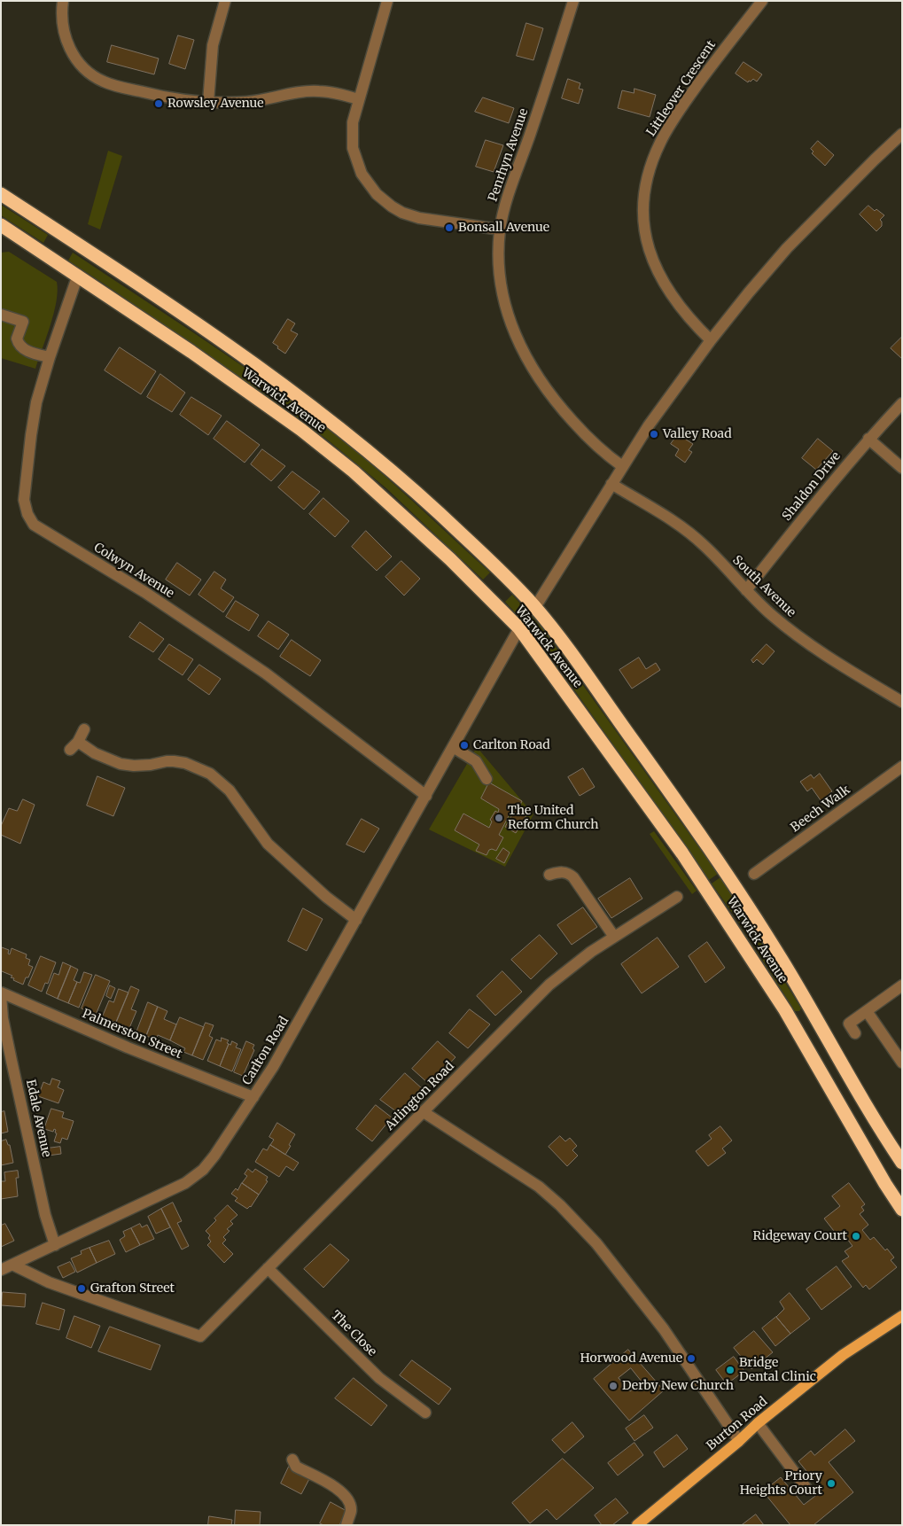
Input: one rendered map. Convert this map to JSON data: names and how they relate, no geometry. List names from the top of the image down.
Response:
{
  "streets": {
    "highway": ["Warwick Avenue"],
    "main road": ["Burton Road"],
    "street": [
      "Littleover Crescent",
      "Penrhyn Avenue",
      "Shaldon Drive",
      "Colwyn Avenue",
      "South Avenue",
      "Beech Walk",
      "Palmerston Street",
      "Carlton Road",
      "Arlington Road",
      "Edale Avenue",
      "The Close"
    ]
  },
  "crossings": [
    ["Warwick Avenue", "Colwyn Avenue"],
    ["Warwick Avenue", "Carlton Road"],
    ["Shaldon Drive", "South Avenue"],
    ["Colwyn Avenue", "Carlton Road"],
    ["Palmerston Street", "Carlton Road"],
    ["Palmerston Street", "Edale Avenue"],
    ["Carlton Road", "Arlington Road"],
    ["Carlton Road", "Edale Avenue"],
    ["Arlington Road", "The Close"]
  ],
  "places": [
    "Rowsley Avenue",
    "Bonsall Avenue",
    "Valley Road",
    "Carlton Road",
    "The United Reform Church",
    "Ridgeway Court",
    "Grafton Street",
    "Horwood Avenue",
    "Bridge Dental Clinic",
    "Derby New Church",
    "Priory Heights Court"
  ]
}
